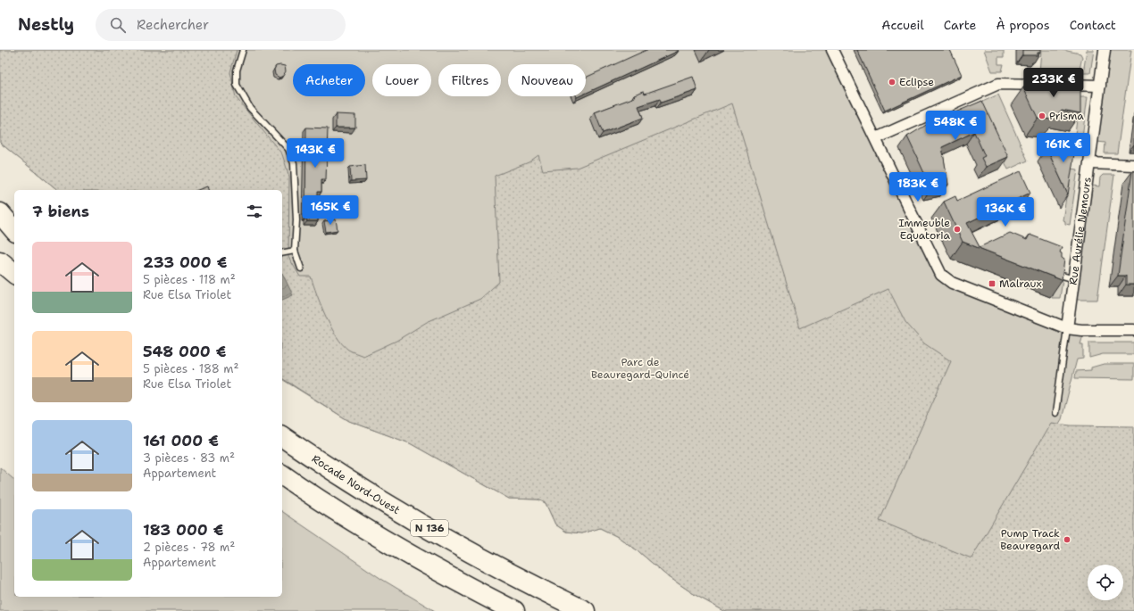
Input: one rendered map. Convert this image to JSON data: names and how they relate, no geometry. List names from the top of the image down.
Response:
{
  "streets": {
    "highway": ["Rocade Nord-Ouest", "N 136"],
    "street": ["Rue Aurélie Nemours"]
  },
  "parks": ["Parc de Beauregard-Quincé"],
  "places": {
    "other": [
      "Eclipse",
      "Prisma",
      "Immeuble Equatoria",
      "Pump Track Beauregard"
    ],
    "transit": ["Malraux"]
  },
  "page": {
    "header": "Nestly",
    "search": "Rechercher",
    "nav": [
      "Accueil",
      "Carte",
      "À propos",
      "Contact"
    ],
    "chip": [
      "Acheter",
      "Louer",
      "Filtres",
      "Nouveau"
    ],
    "price": [
      "233K €",
      "548K €",
      "161K €",
      "143K €",
      "183K €",
      "165K €",
      "136K €"
    ],
    "heading": "7 biens",
    "list": [
      {
        "name": "233 000 €",
        "note": "5 pièces · 118 m² · Rue Elsa Triolet"
      },
      {
        "name": "548 000 €",
        "note": "5 pièces · 188 m² · Rue Elsa Triolet"
      },
      {
        "name": "161 000 €",
        "note": "3 pièces · 83 m² · Appartement"
      },
      {
        "name": "183 000 €",
        "note": "2 pièces · 78 m² · Appartement"
      }
    ]
  }
}
